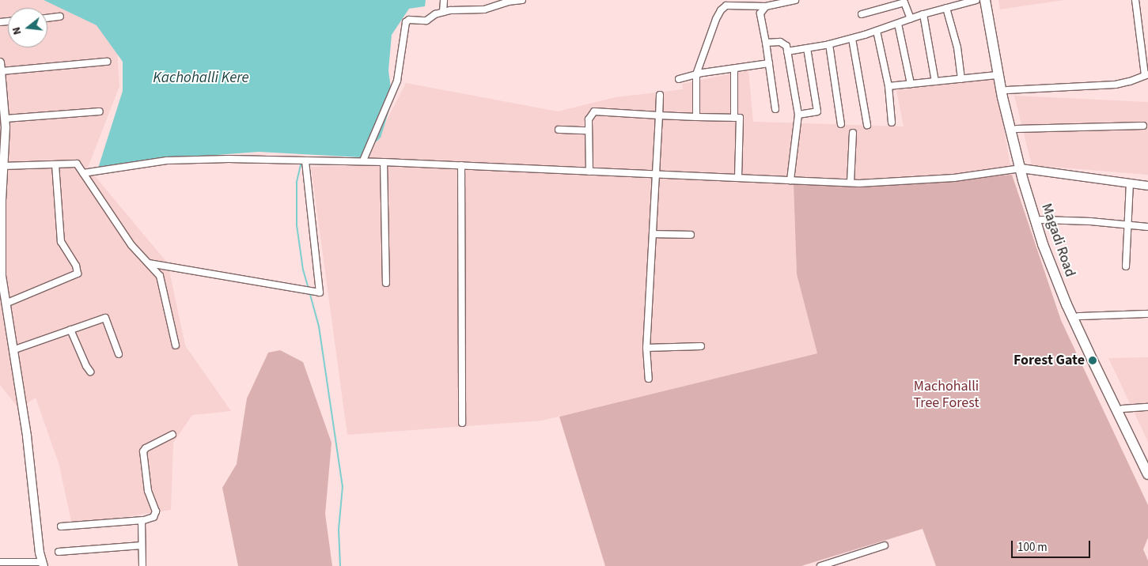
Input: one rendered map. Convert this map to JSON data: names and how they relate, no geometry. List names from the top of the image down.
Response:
{
  "streets": {
    "main road": ["Magadi Road"]
  },
  "water": ["Kachohalli Kere"],
  "parks": ["Machohalli Tree Forest"],
  "places": ["Forest Gate"],
  "scale_bar": "100 m",
  "north": "left"
}
